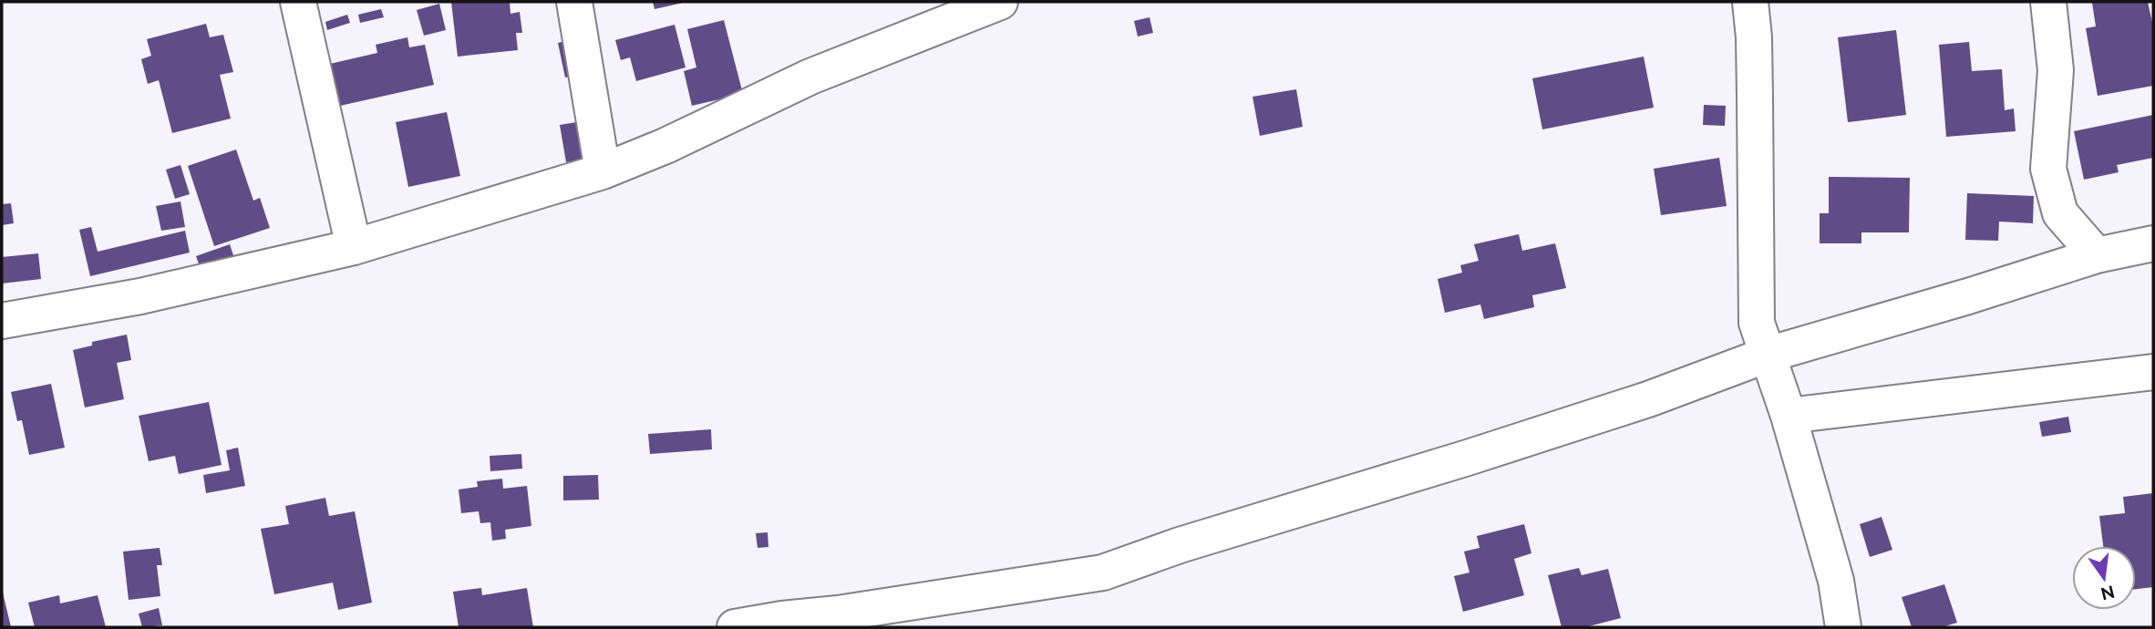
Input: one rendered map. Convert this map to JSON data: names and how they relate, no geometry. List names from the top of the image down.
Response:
{
  "north": "bottom"
}
